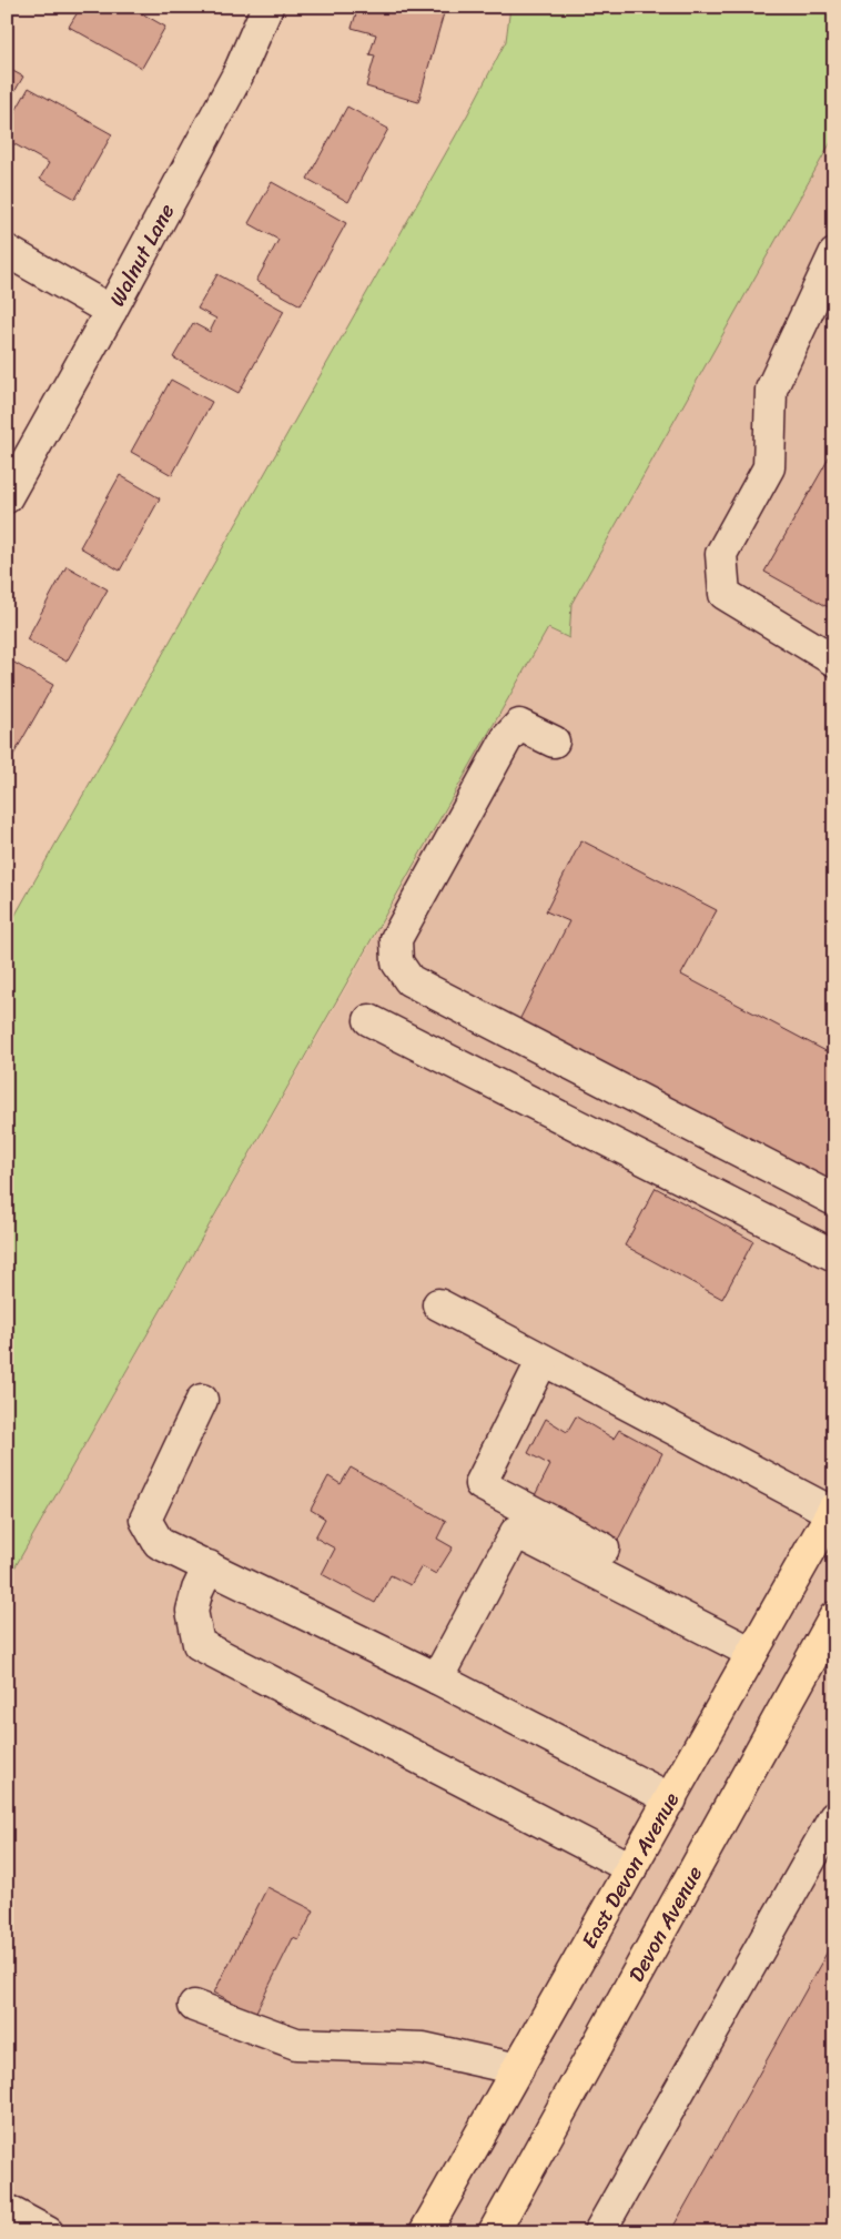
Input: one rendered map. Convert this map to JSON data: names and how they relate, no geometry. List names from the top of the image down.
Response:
{
  "streets": {
    "main road": ["East Devon Avenue", "Devon Avenue"],
    "street": ["Walnut Lane"]
  }
}
